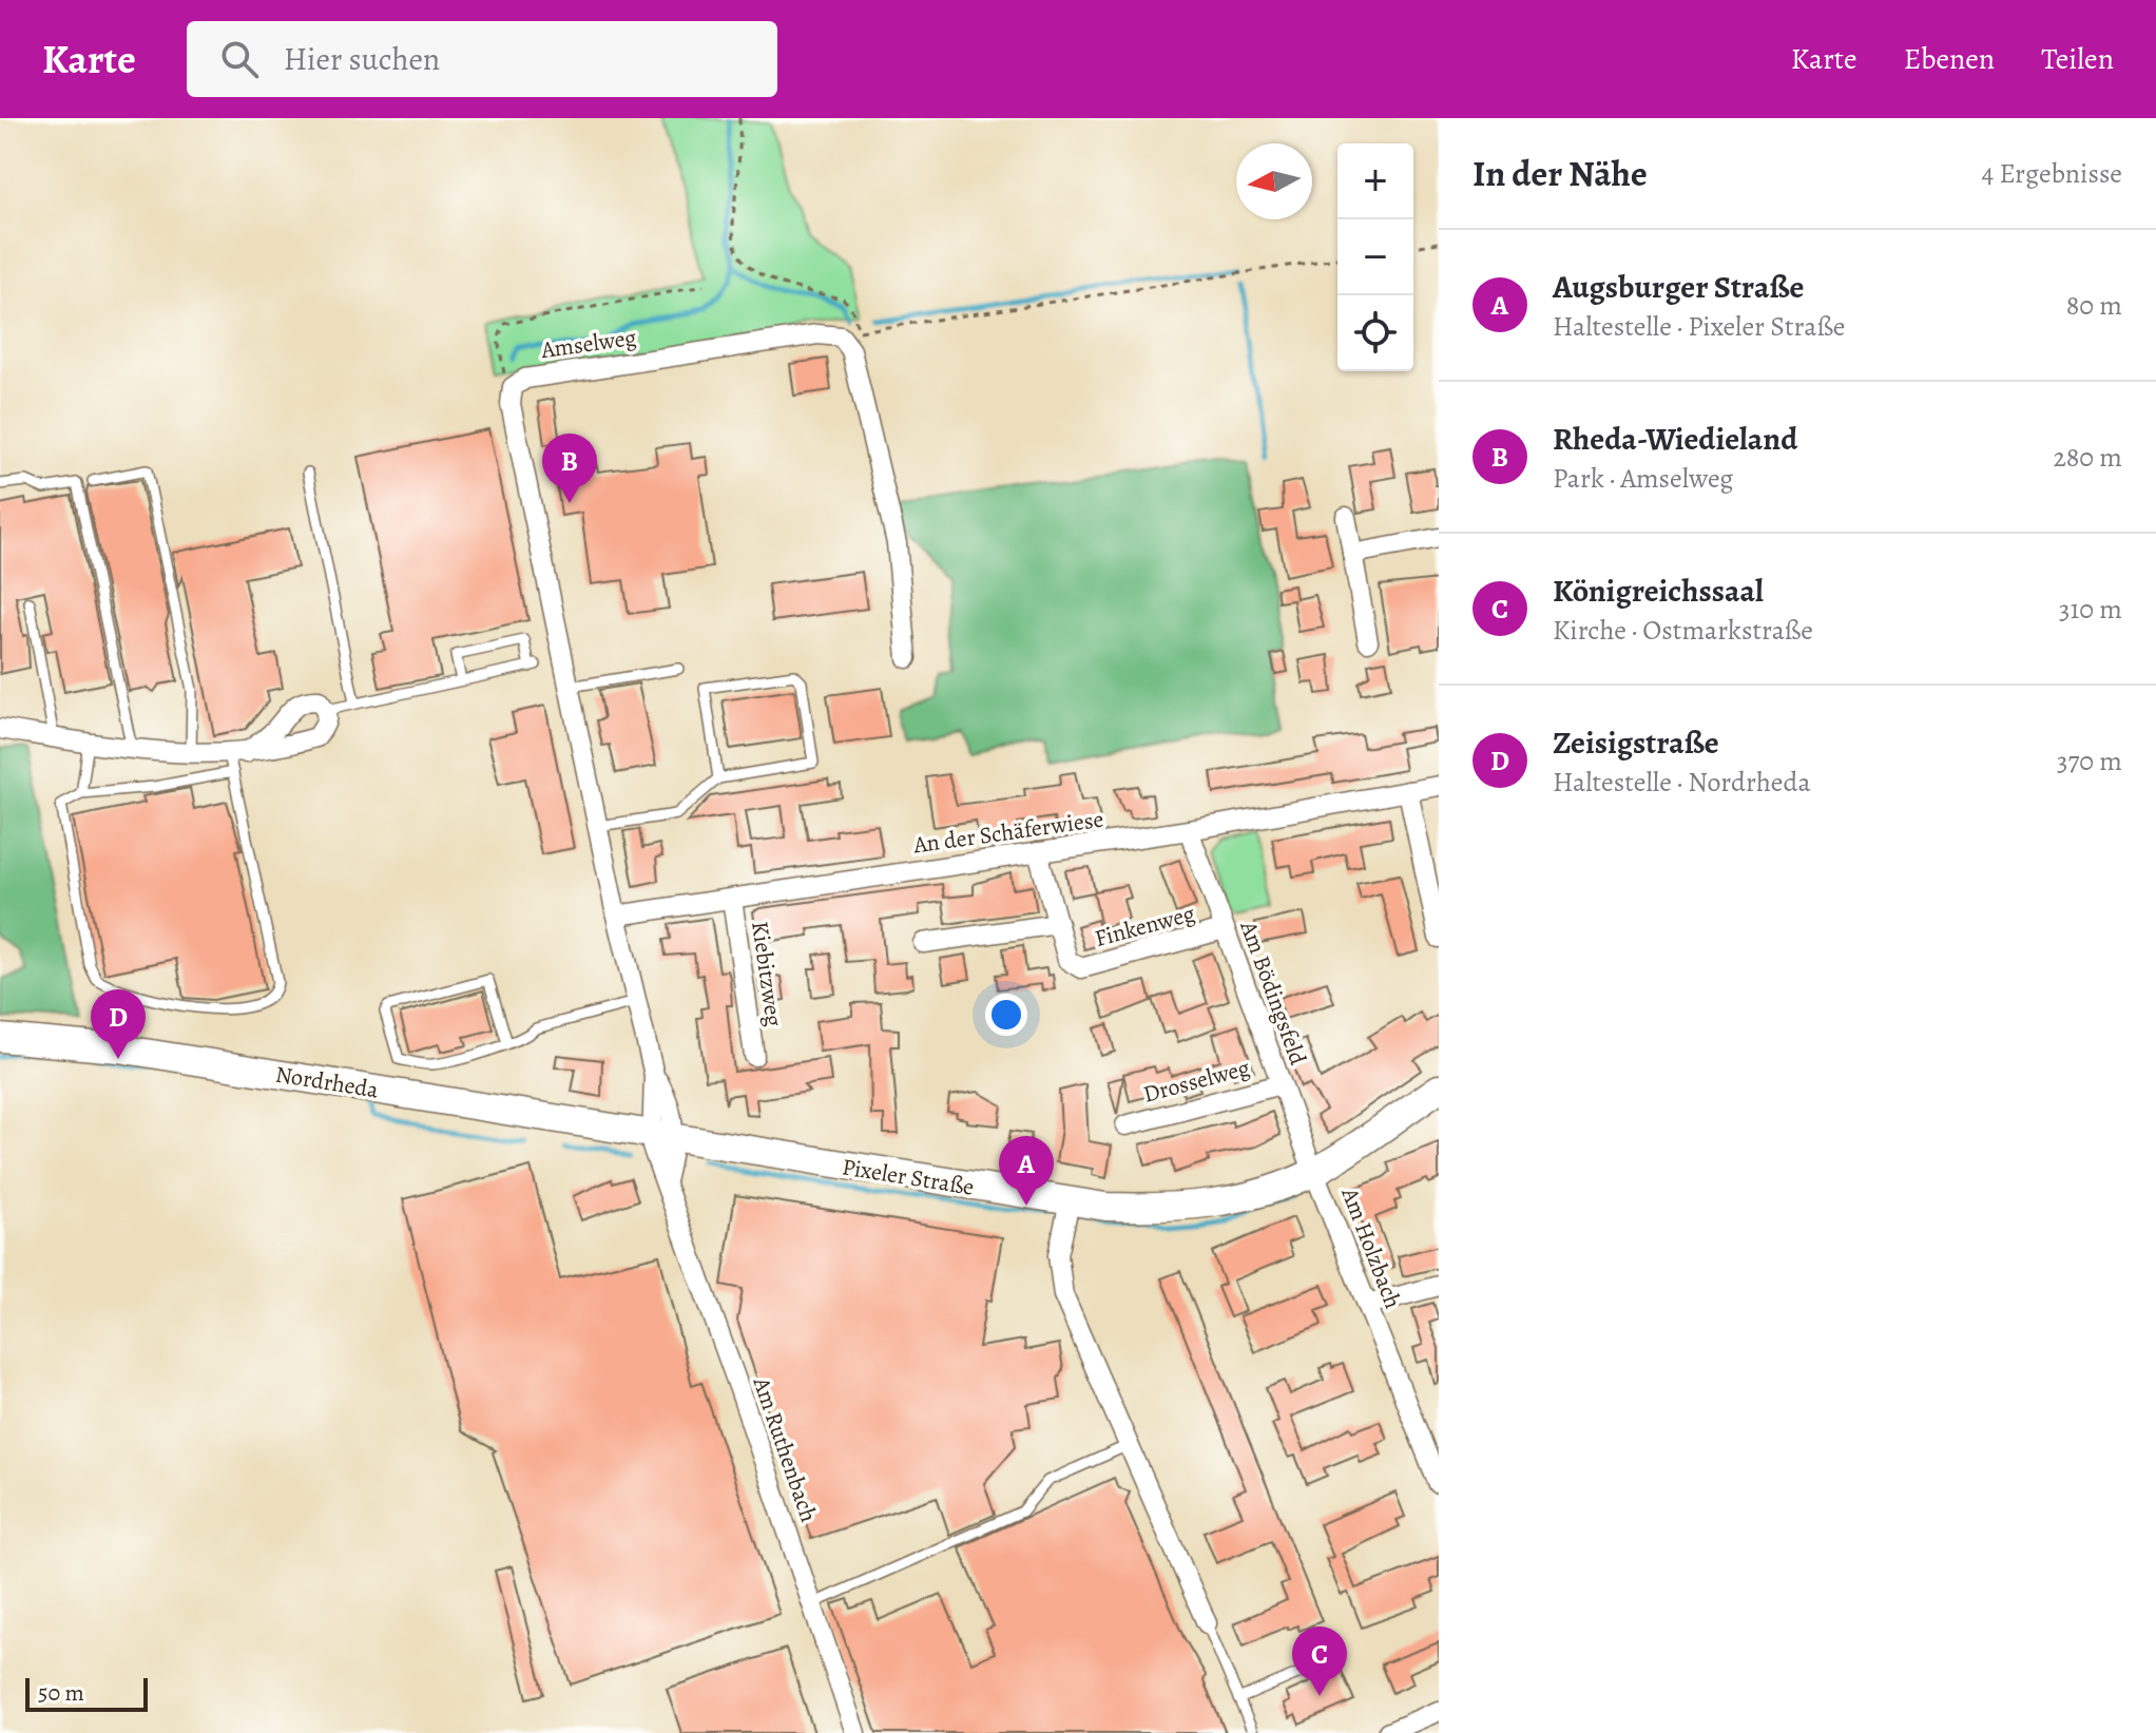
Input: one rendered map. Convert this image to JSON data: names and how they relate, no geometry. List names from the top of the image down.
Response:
{
  "streets": {
    "main road": ["Nordrheda", "Pixeler Straße"],
    "street": [
      "Amselweg",
      "An der Schäferwiese",
      "Finkenweg",
      "Kiebitzweg",
      "Am Bödingsfeld",
      "Drosselweg",
      "Am Holzbach",
      "Am Ruthenbach"
    ]
  },
  "crossings": [
    ["An der Schäferwiese", "Finkenweg"],
    ["An der Schäferwiese", "Kiebitzweg"],
    ["An der Schäferwiese", "Am Bödingsfeld"],
    ["Finkenweg", "Am Bödingsfeld"],
    ["Am Bödingsfeld", "Drosselweg"],
    ["Am Bödingsfeld", "Pixeler Straße"],
    ["Am Bödingsfeld", "Am Holzbach"],
    ["Nordrheda", "Pixeler Straße"],
    ["Nordrheda", "Am Ruthenbach"],
    ["Pixeler Straße", "Am Holzbach"],
    ["Pixeler Straße", "Am Ruthenbach"]
  ],
  "scale_bar": "50 m",
  "north": "left",
  "page": {
    "header": "Karte",
    "search": "Hier suchen",
    "nav": ["Karte", "Ebenen", "Teilen"],
    "heading": ["In der Nähe", "4 Ergebnisse"],
    "map_buttons": ["+", "−"],
    "list": [
      {
        "mark": "A",
        "name": "Augsburger Straße",
        "note": "Haltestelle · Pixeler Straße",
        "value": "80 m"
      },
      {
        "mark": "B",
        "name": "Rheda-Wiedieland",
        "note": "Park · Amselweg",
        "value": "280 m"
      },
      {
        "mark": "C",
        "name": "Königreichssaal",
        "note": "Kirche · Ostmarkstraße",
        "value": "310 m"
      },
      {
        "mark": "D",
        "name": "Zeisigstraße",
        "note": "Haltestelle · Nordrheda",
        "value": "370 m"
      }
    ],
    "pins": [
      "B",
      "D",
      "A",
      "C"
    ],
    "scale": "50 m"
  }
}
